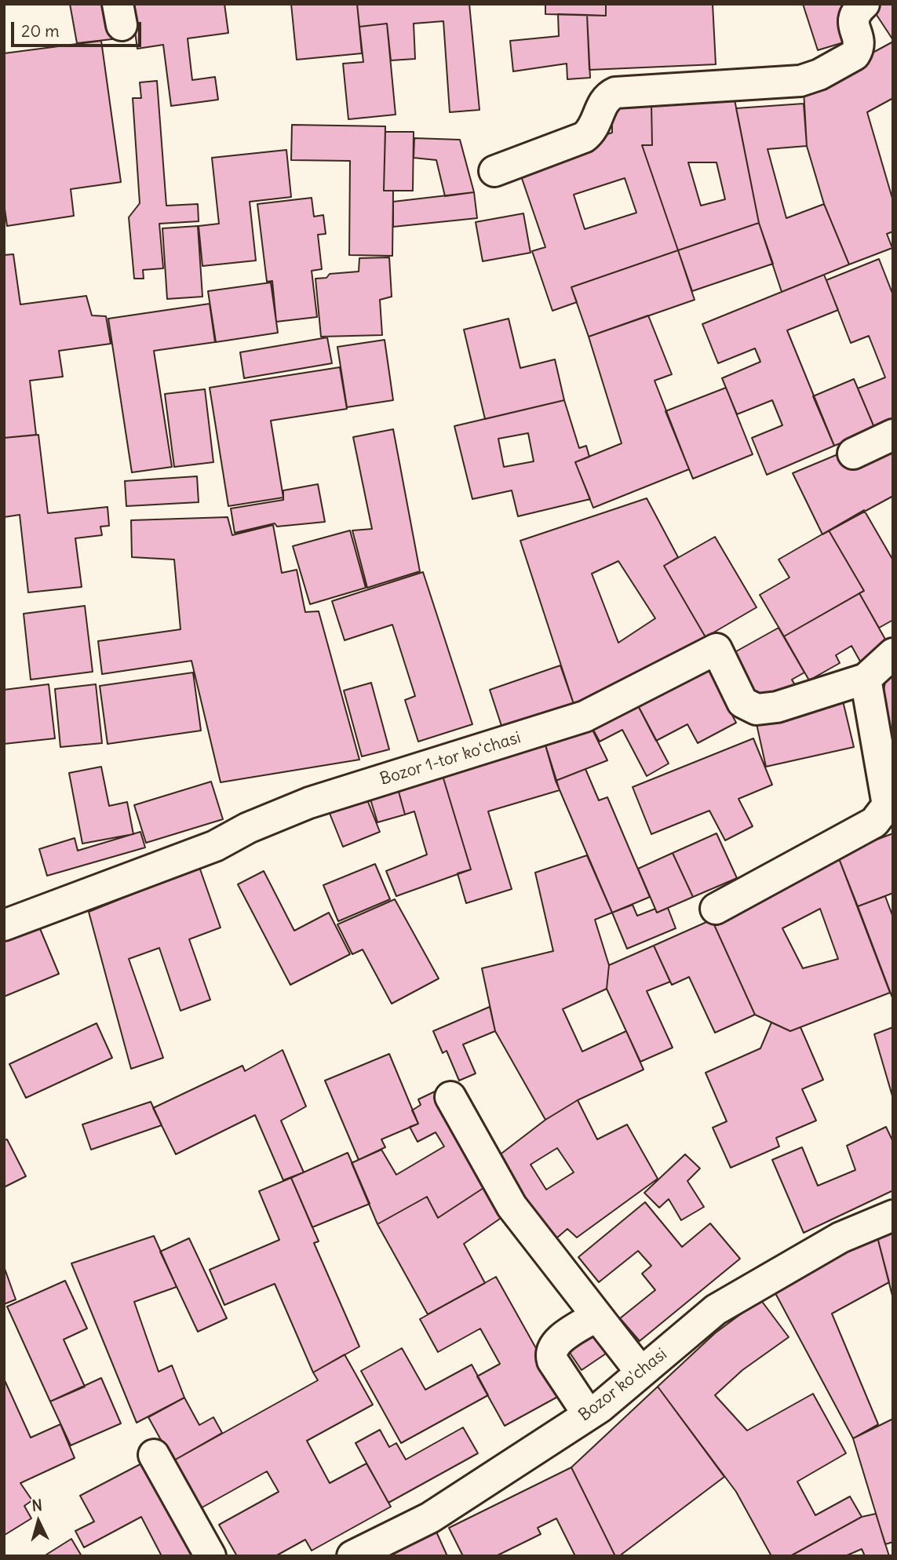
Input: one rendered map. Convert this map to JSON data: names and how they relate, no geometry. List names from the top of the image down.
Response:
{
  "streets": {
    "street": ["Bozor 1-tor koʻchasi", "Bozor ko'chasi"]
  },
  "scale_bar": "20 m",
  "north": "top"
}
